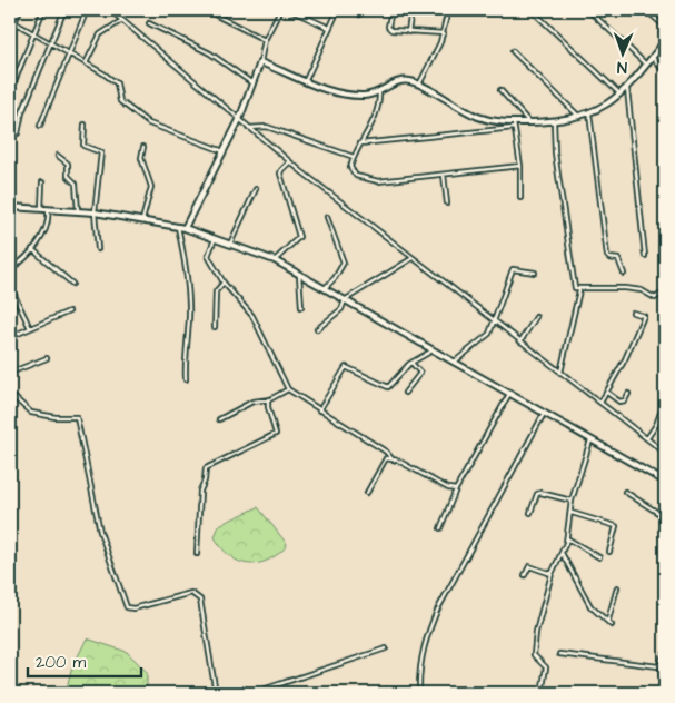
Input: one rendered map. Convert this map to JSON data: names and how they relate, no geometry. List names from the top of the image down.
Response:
{
  "scale_bar": "200 m",
  "north": "bottom"
}
